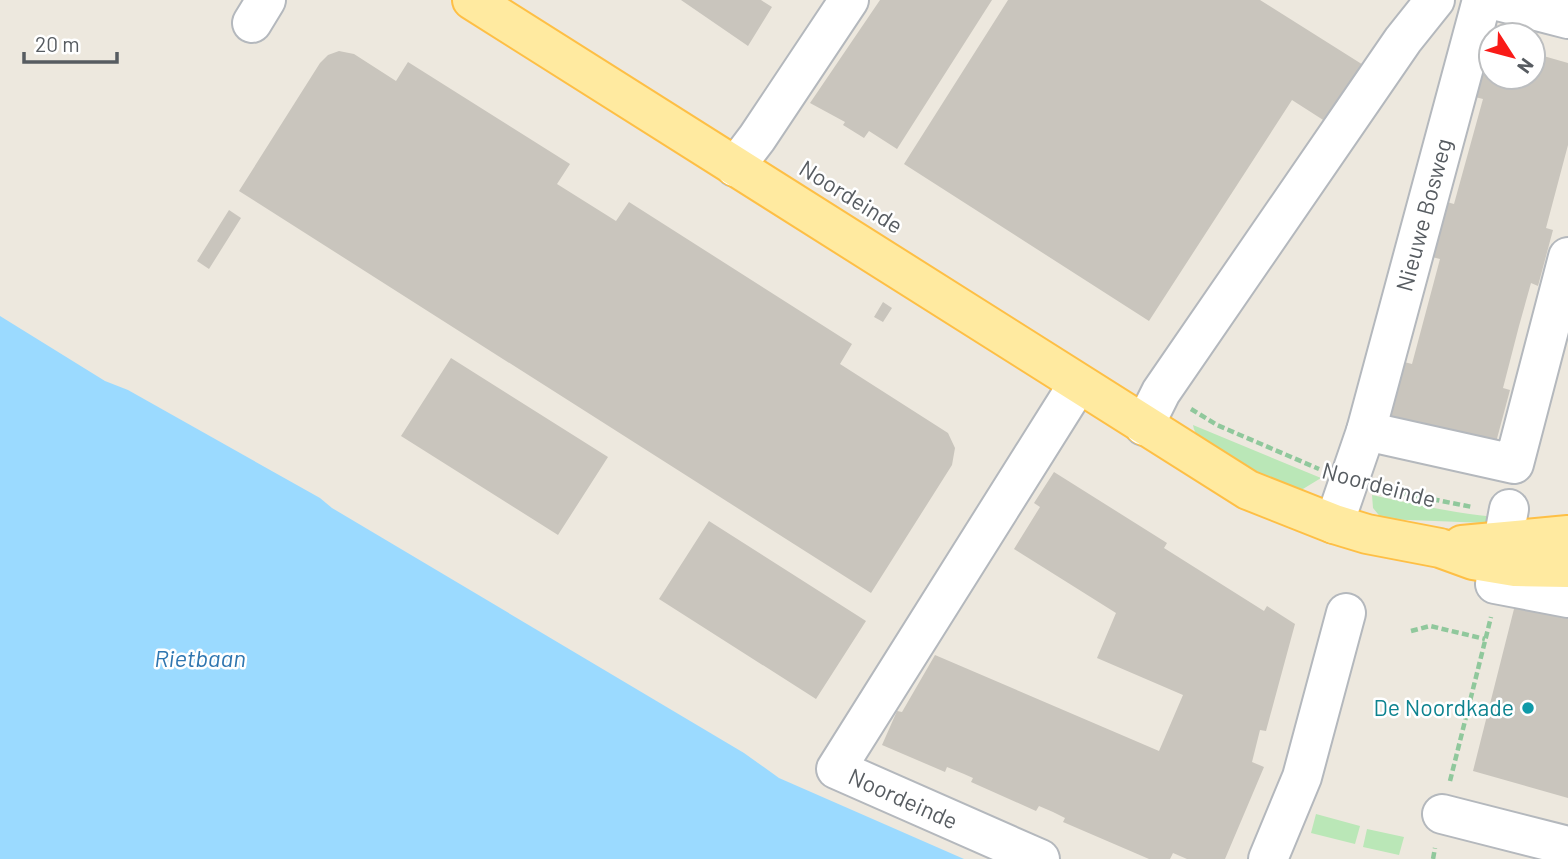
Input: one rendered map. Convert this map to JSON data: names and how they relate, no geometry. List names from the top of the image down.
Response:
{
  "streets": {
    "main road": ["Noordeinde"],
    "street": ["Nieuwe Bosweg"]
  },
  "crossings": [
    ["Noordeinde", "Nieuwe Bosweg"]
  ],
  "water": ["Rietbaan"],
  "places": ["De Noordkade"],
  "scale_bar": "20 m",
  "north": "bottom right"
}
